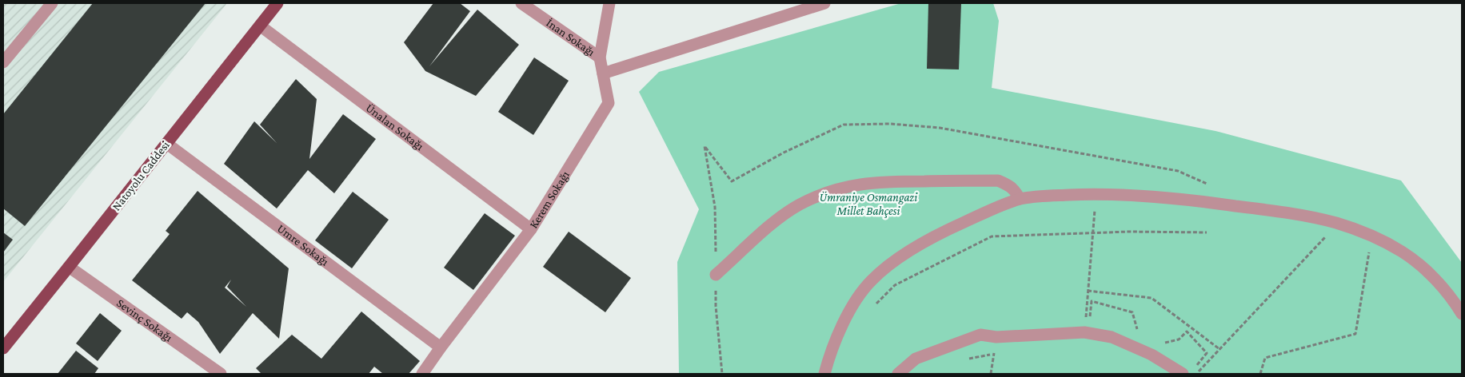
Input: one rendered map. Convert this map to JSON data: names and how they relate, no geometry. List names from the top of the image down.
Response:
{
  "streets": {
    "main road": ["Natoyolu Caddesi"],
    "street": [
      "İnan Sokağı",
      "Ünalan Sokağı",
      "Kerem Sokağı",
      "Umre Sokağı",
      "Sevinç Sokağı"
    ]
  },
  "crossings": [
    ["İnan Sokağı", "Kerem Sokağı"],
    ["Ünalan Sokağı", "Natoyolu Caddesi"],
    ["Ünalan Sokağı", "Kerem Sokağı"],
    ["Natoyolu Caddesi", "Umre Sokağı"],
    ["Natoyolu Caddesi", "Sevinç Sokağı"],
    ["Kerem Sokağı", "Umre Sokağı"]
  ],
  "parks": ["Ümraniye Osmangazi Millet Bahçesi"]
}
